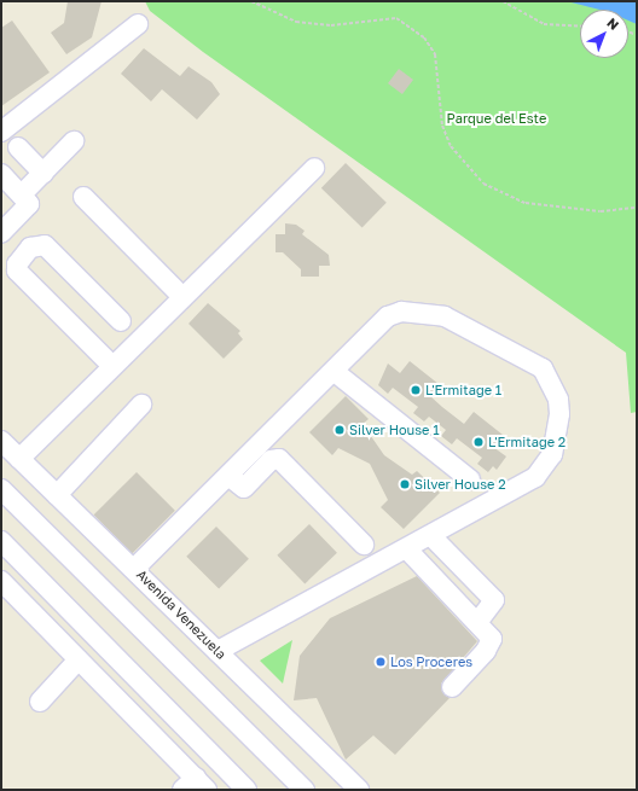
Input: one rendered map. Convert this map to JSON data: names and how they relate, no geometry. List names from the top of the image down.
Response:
{
  "streets": {
    "street": ["Avenida Venezuela"]
  },
  "parks": ["Parque del Este"],
  "places": [
    "L'Ermitage 1",
    "Silver House 1",
    "L'Ermitage 2",
    "Silver House 2",
    "Los Proceres"
  ],
  "north": "top right"
}
